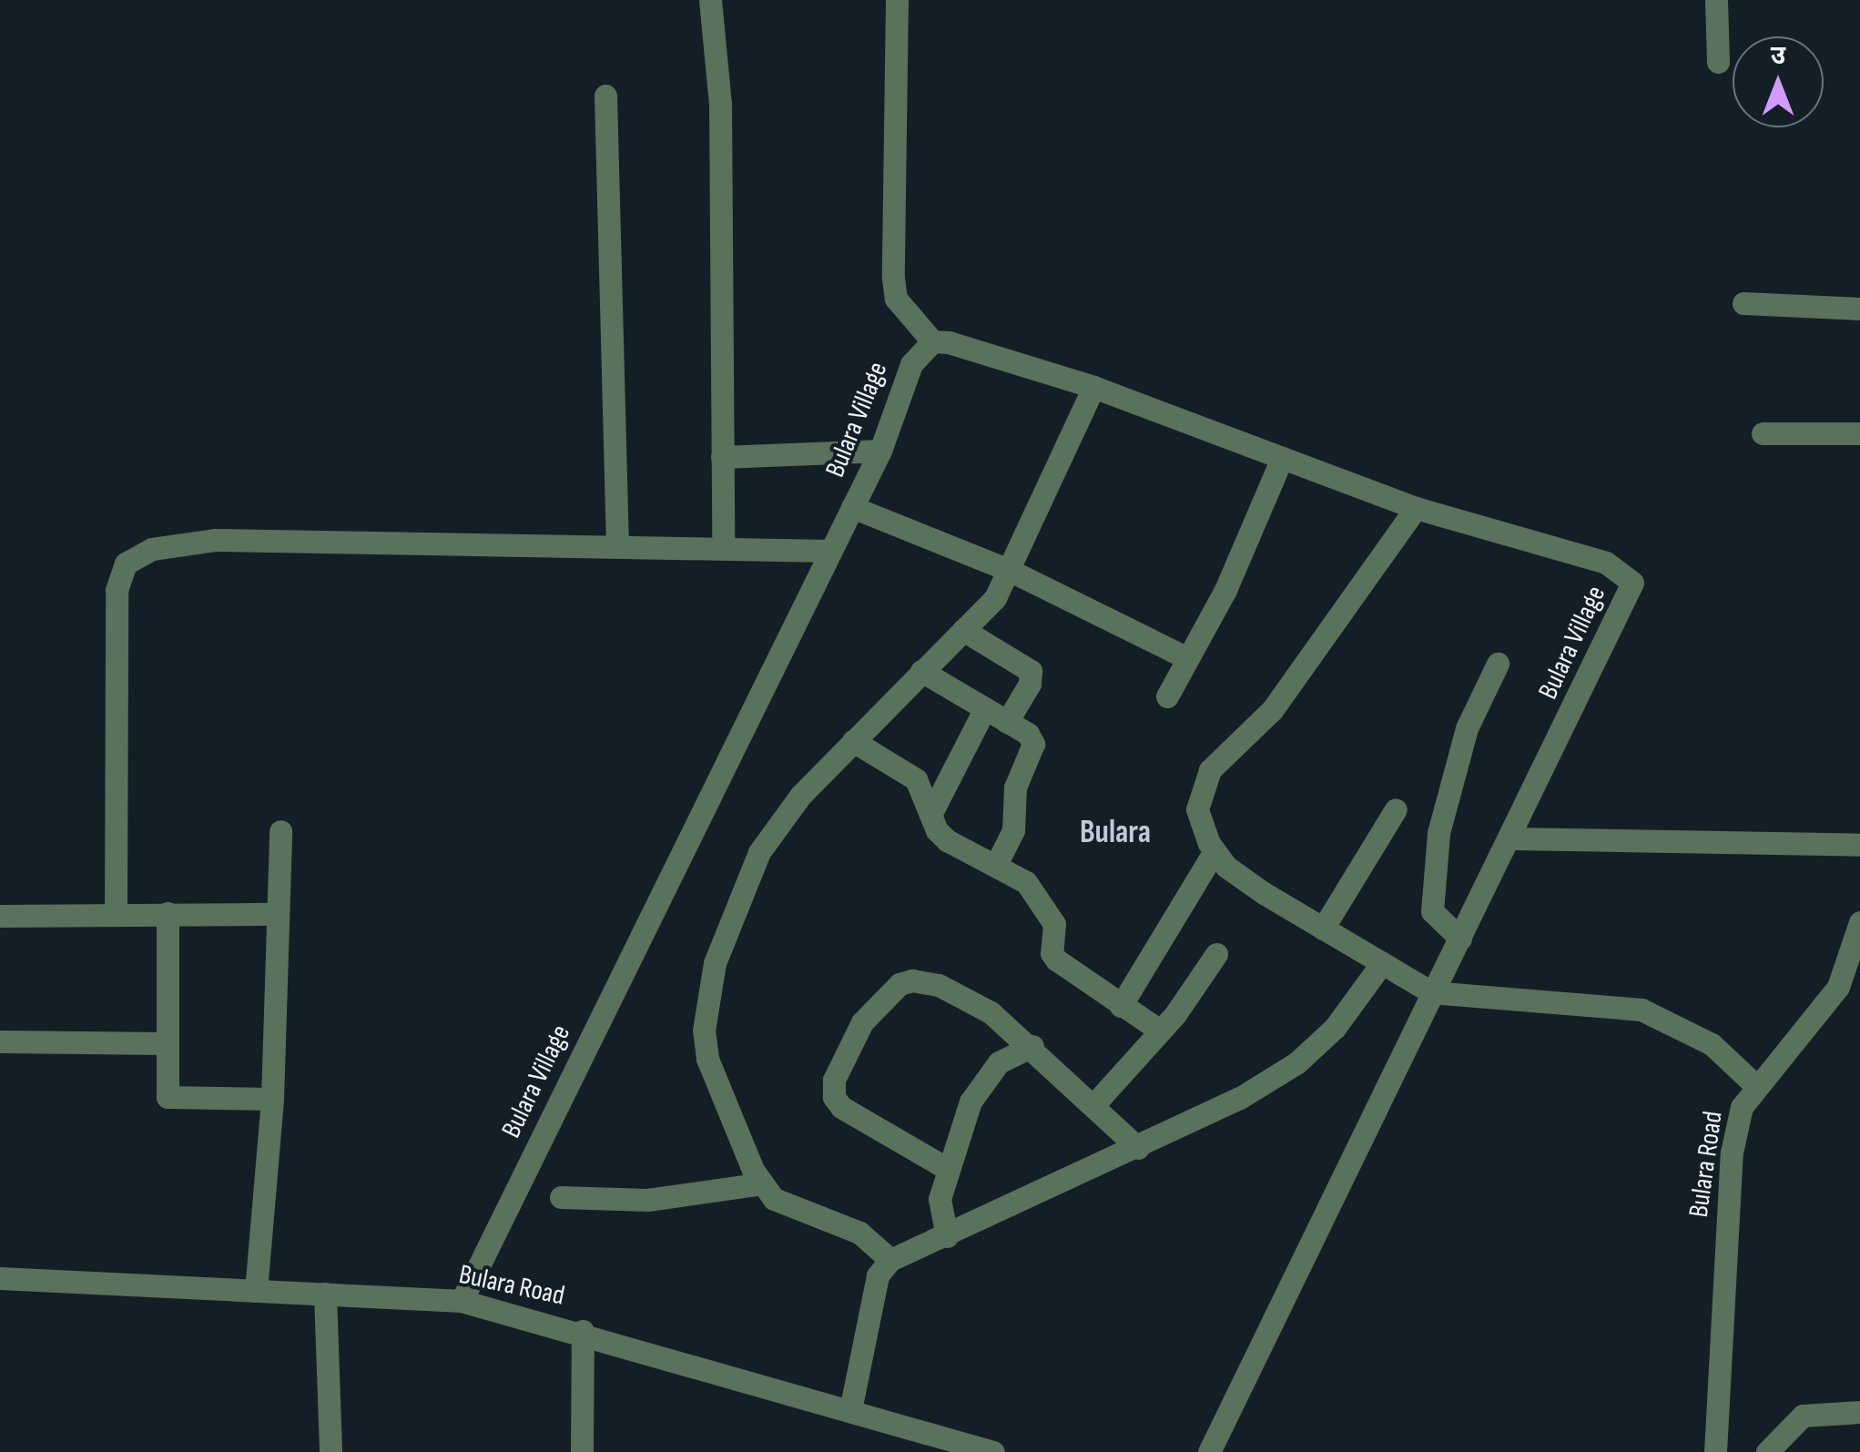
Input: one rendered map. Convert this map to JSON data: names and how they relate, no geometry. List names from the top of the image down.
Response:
{
  "streets": {
    "street": ["Bulara Village", "Bulara Road"]
  },
  "crossings": [
    ["Bulara Village", "Bulara Road"]
  ],
  "districts": ["Bulara"],
  "north": "top"
}
